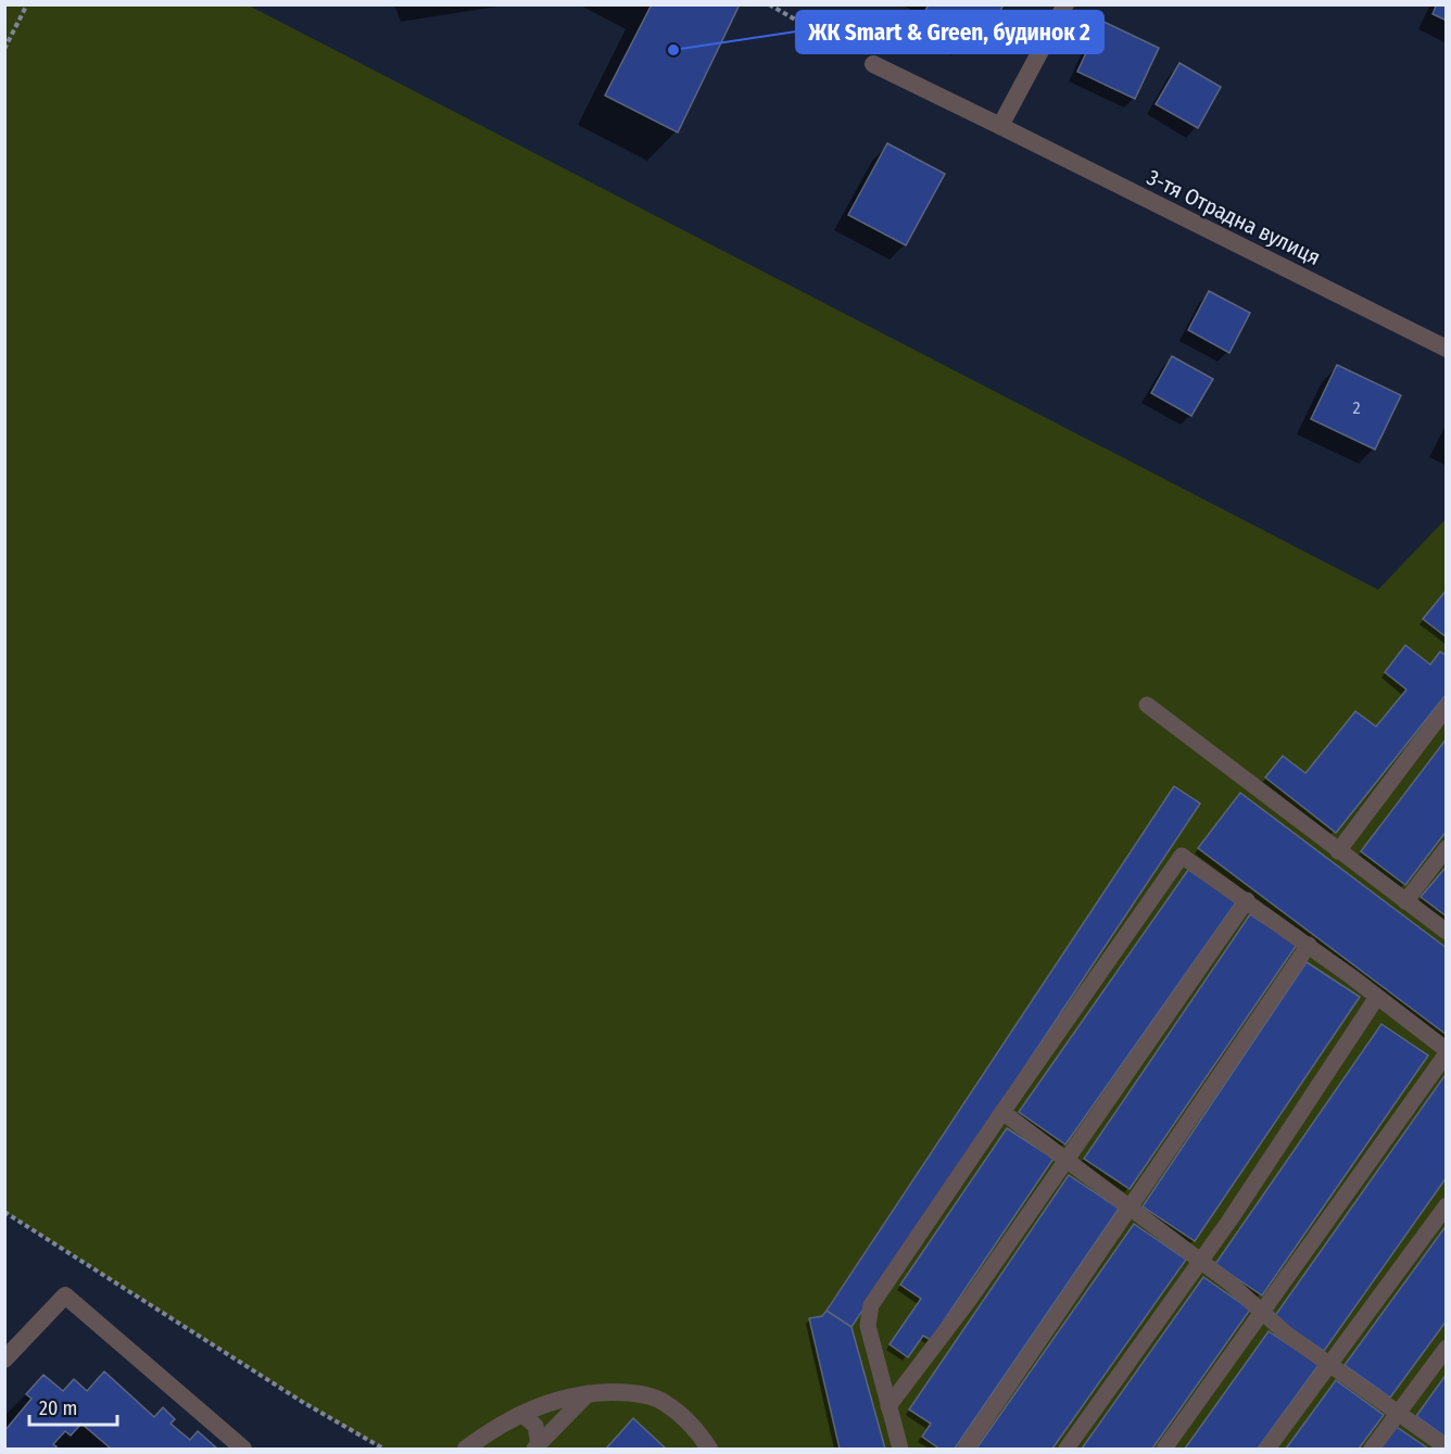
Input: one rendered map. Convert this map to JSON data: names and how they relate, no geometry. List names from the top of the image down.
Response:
{
  "streets": {
    "street": ["3-тя Отрадна вулиця"]
  },
  "places": ["ЖК Smart & Green, будинок 2"],
  "house_numbers": ["2"],
  "scale_bar": "20 m"
}
